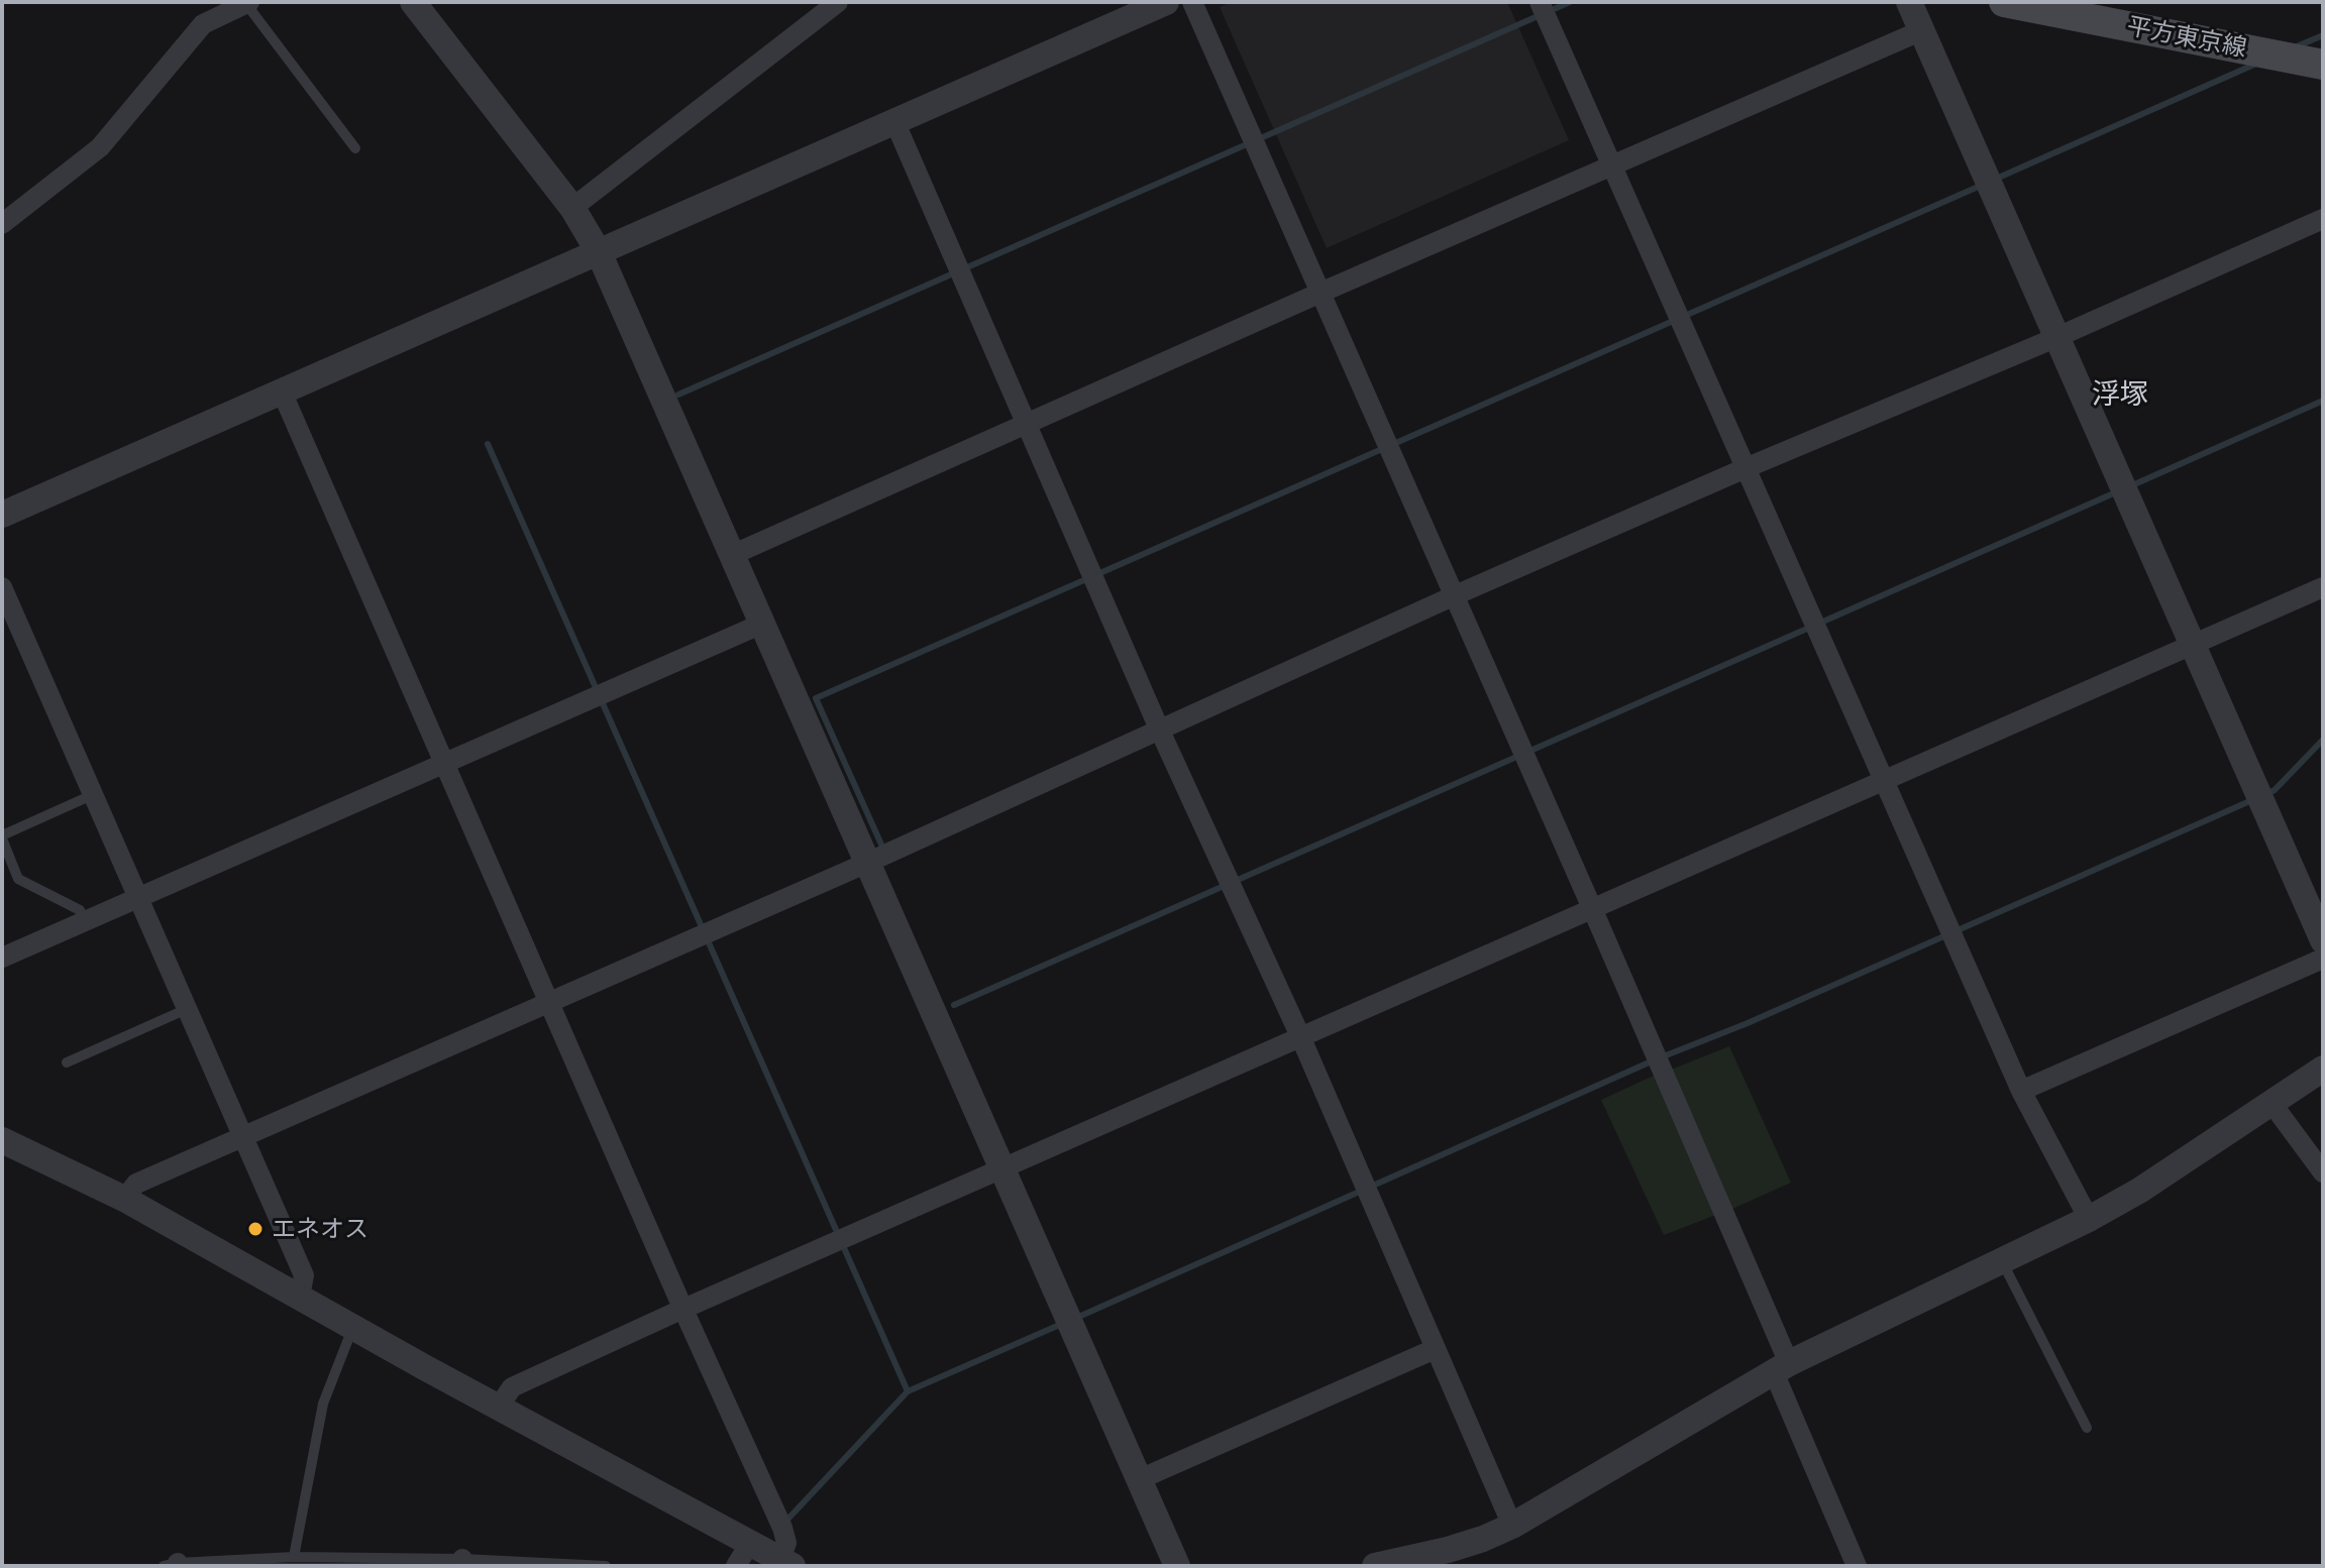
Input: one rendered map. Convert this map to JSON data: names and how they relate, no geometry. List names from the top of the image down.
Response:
{
  "streets": {
    "main road": ["平方東京線"]
  },
  "districts": ["浮塚"],
  "places": ["エネオス"]
}
